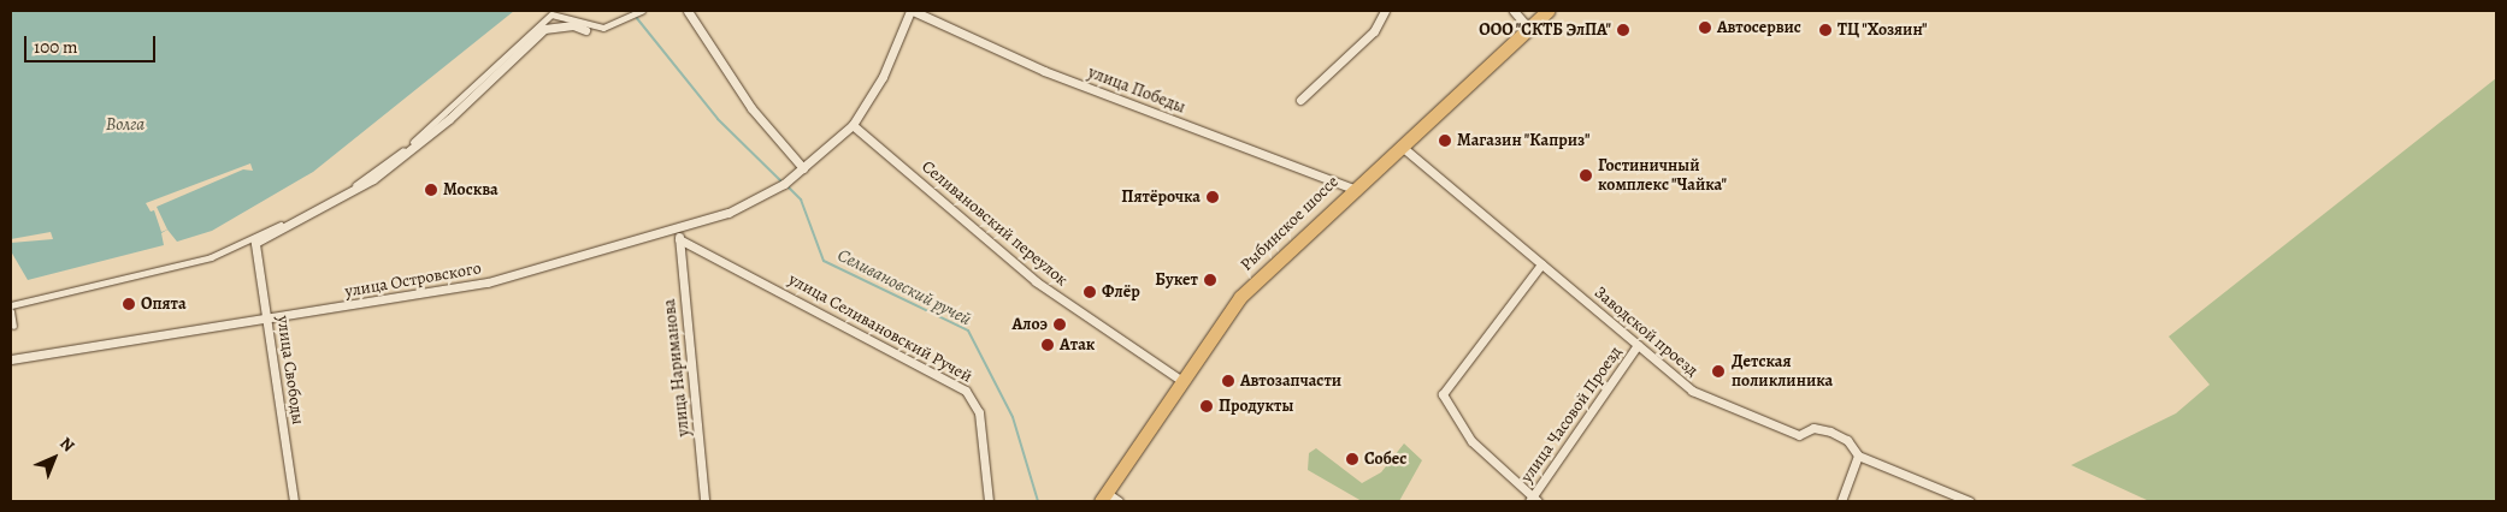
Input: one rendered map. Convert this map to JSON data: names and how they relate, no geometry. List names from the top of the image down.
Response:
{
  "streets": {
    "main road": ["Рыбинское шоссе"],
    "street": [
      "улица Победы",
      "Селивановский переулок",
      "улица Островского",
      "улица Селивановский Ручей",
      "Заводской проезд",
      "улица Нариманова",
      "улица Свободы",
      "улица Часовой Проезд"
    ]
  },
  "crossings": [
    ["улица Победы", "Рыбинское шоссе"],
    ["улица Победы", "улица Островского"],
    ["Селивановский переулок", "Рыбинское шоссе"],
    ["Селивановский переулок", "улица Островского"],
    ["Рыбинское шоссе", "Заводской проезд"],
    ["улица Островского", "улица Селивановский Ручей"],
    ["улица Островского", "улица Нариманова"],
    ["улица Островского", "улица Свободы"],
    ["улица Селивановский Ручей", "улица Нариманова"],
    ["Заводской проезд", "улица Часовой Проезд"]
  ],
  "water": ["Волга", "Селивановский ручей"],
  "places": [
    "Автосервис",
    "ООО \"СКТБ ЭлПА\"",
    "ТЦ \"Хозяин\"",
    "Магазин \"Каприз\"",
    "Гостиничный комплекс \"Чайка\"",
    "Москва",
    "Пятёрочка",
    "Букет",
    "Флёр",
    "Опята",
    "Алоэ",
    "Атак",
    "Детская поликлиника",
    "Автозапчасти",
    "Продукты",
    "Собес"
  ],
  "scale_bar": "100 m",
  "north": "top right"
}
